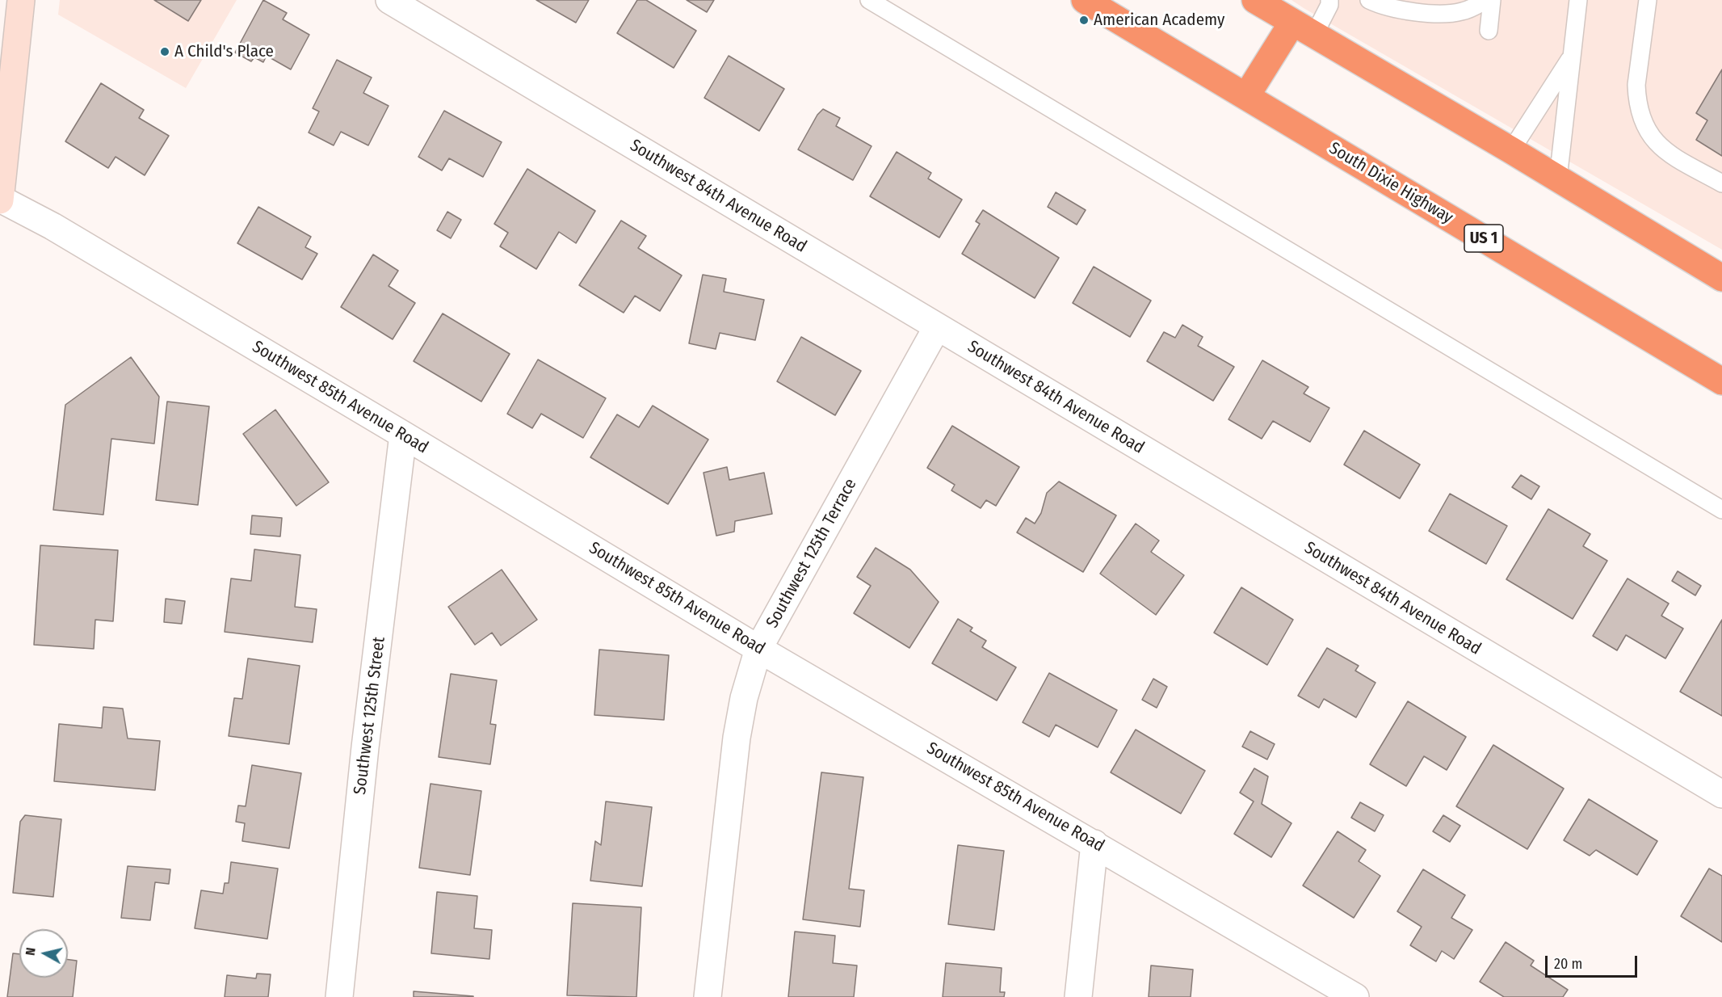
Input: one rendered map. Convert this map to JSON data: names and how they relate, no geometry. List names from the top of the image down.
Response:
{
  "streets": {
    "highway": ["South Dixie Highway", "US 1"],
    "street": [
      "Southwest 84th Avenue Road",
      "Southwest 85th Avenue Road",
      "Southwest 125th Terrace",
      "Southwest 125th Street"
    ]
  },
  "crossings": [
    ["Southwest 84th Avenue Road", "Southwest 125th Terrace"],
    ["Southwest 85th Avenue Road", "Southwest 125th Terrace"],
    ["Southwest 85th Avenue Road", "Southwest 125th Street"]
  ],
  "places": ["American Academy", "A Child's Place"],
  "scale_bar": "20 m",
  "north": "left"
}
